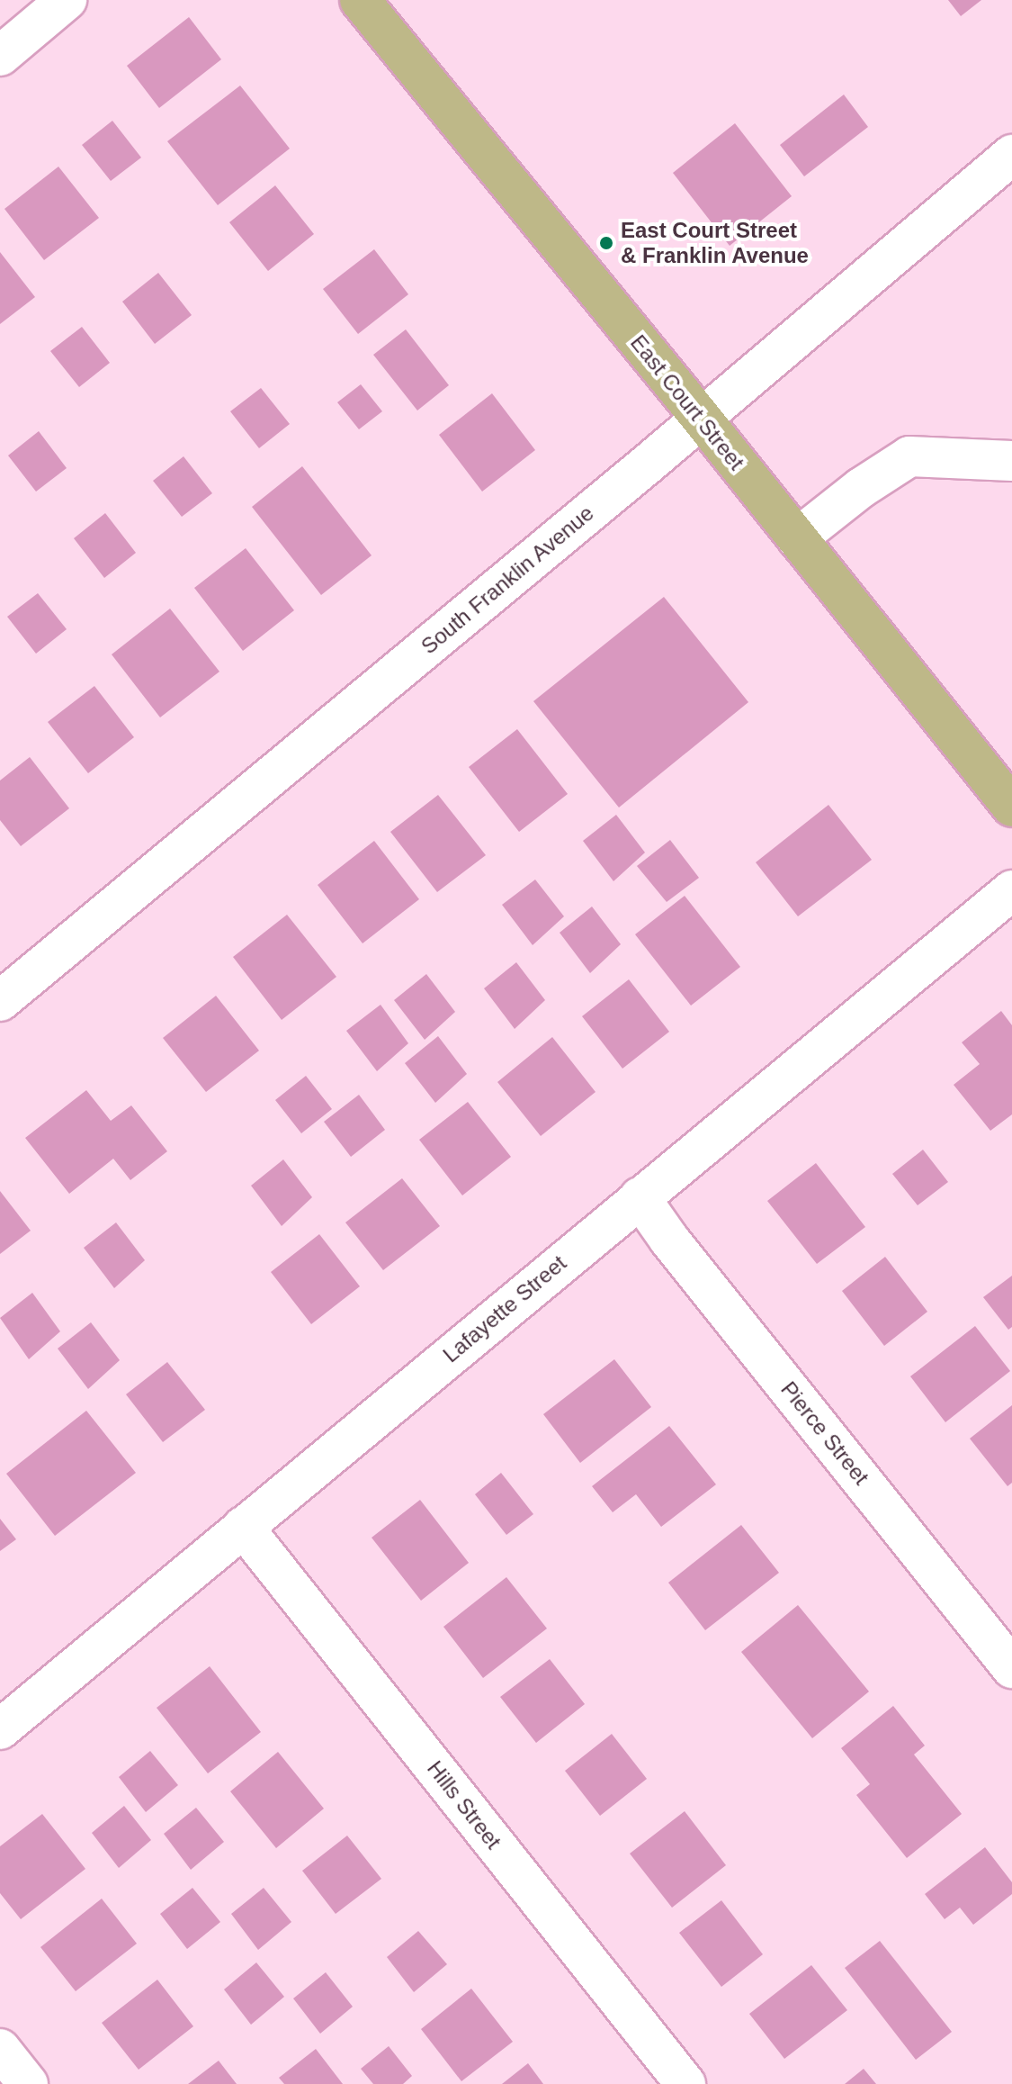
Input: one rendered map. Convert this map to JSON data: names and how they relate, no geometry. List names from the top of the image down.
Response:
{
  "streets": {
    "main road": ["East Court Street"],
    "street": [
      "South Franklin Avenue",
      "Lafayette Street",
      "Pierce Street",
      "Hills Street"
    ]
  },
  "crossings": [
    ["East Court Street", "South Franklin Avenue"],
    ["Lafayette Street", "Pierce Street"],
    ["Lafayette Street", "Hills Street"]
  ],
  "places": ["East Court Street & Franklin Avenue"]
}
